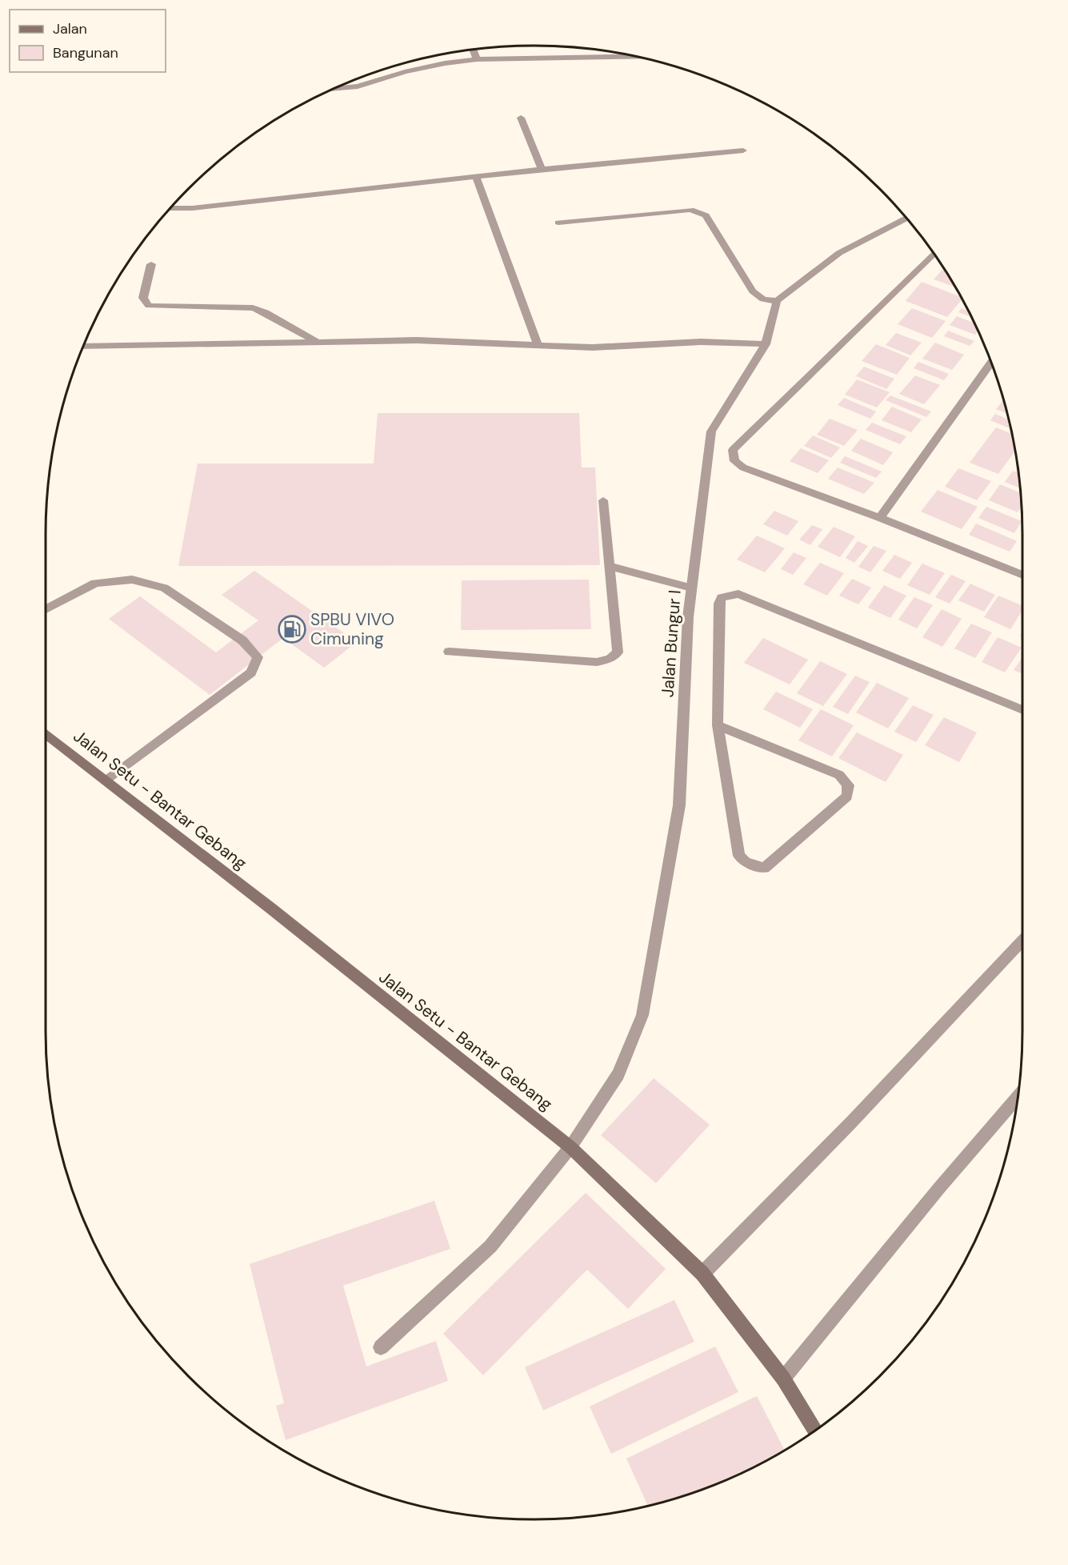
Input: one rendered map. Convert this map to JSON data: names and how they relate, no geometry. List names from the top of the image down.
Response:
{
  "streets": {
    "main road": ["Jalan Setu - Bantar Gebang"],
    "street": ["Jalan Bungur I"]
  },
  "crossings": [
    ["Jalan Bungur I", "Jalan Setu - Bantar Gebang"]
  ],
  "places": {
    "fuel station": ["SPBU VIVO Cimuning"]
  },
  "legend": ["Jalan", "Bangunan"]
}
